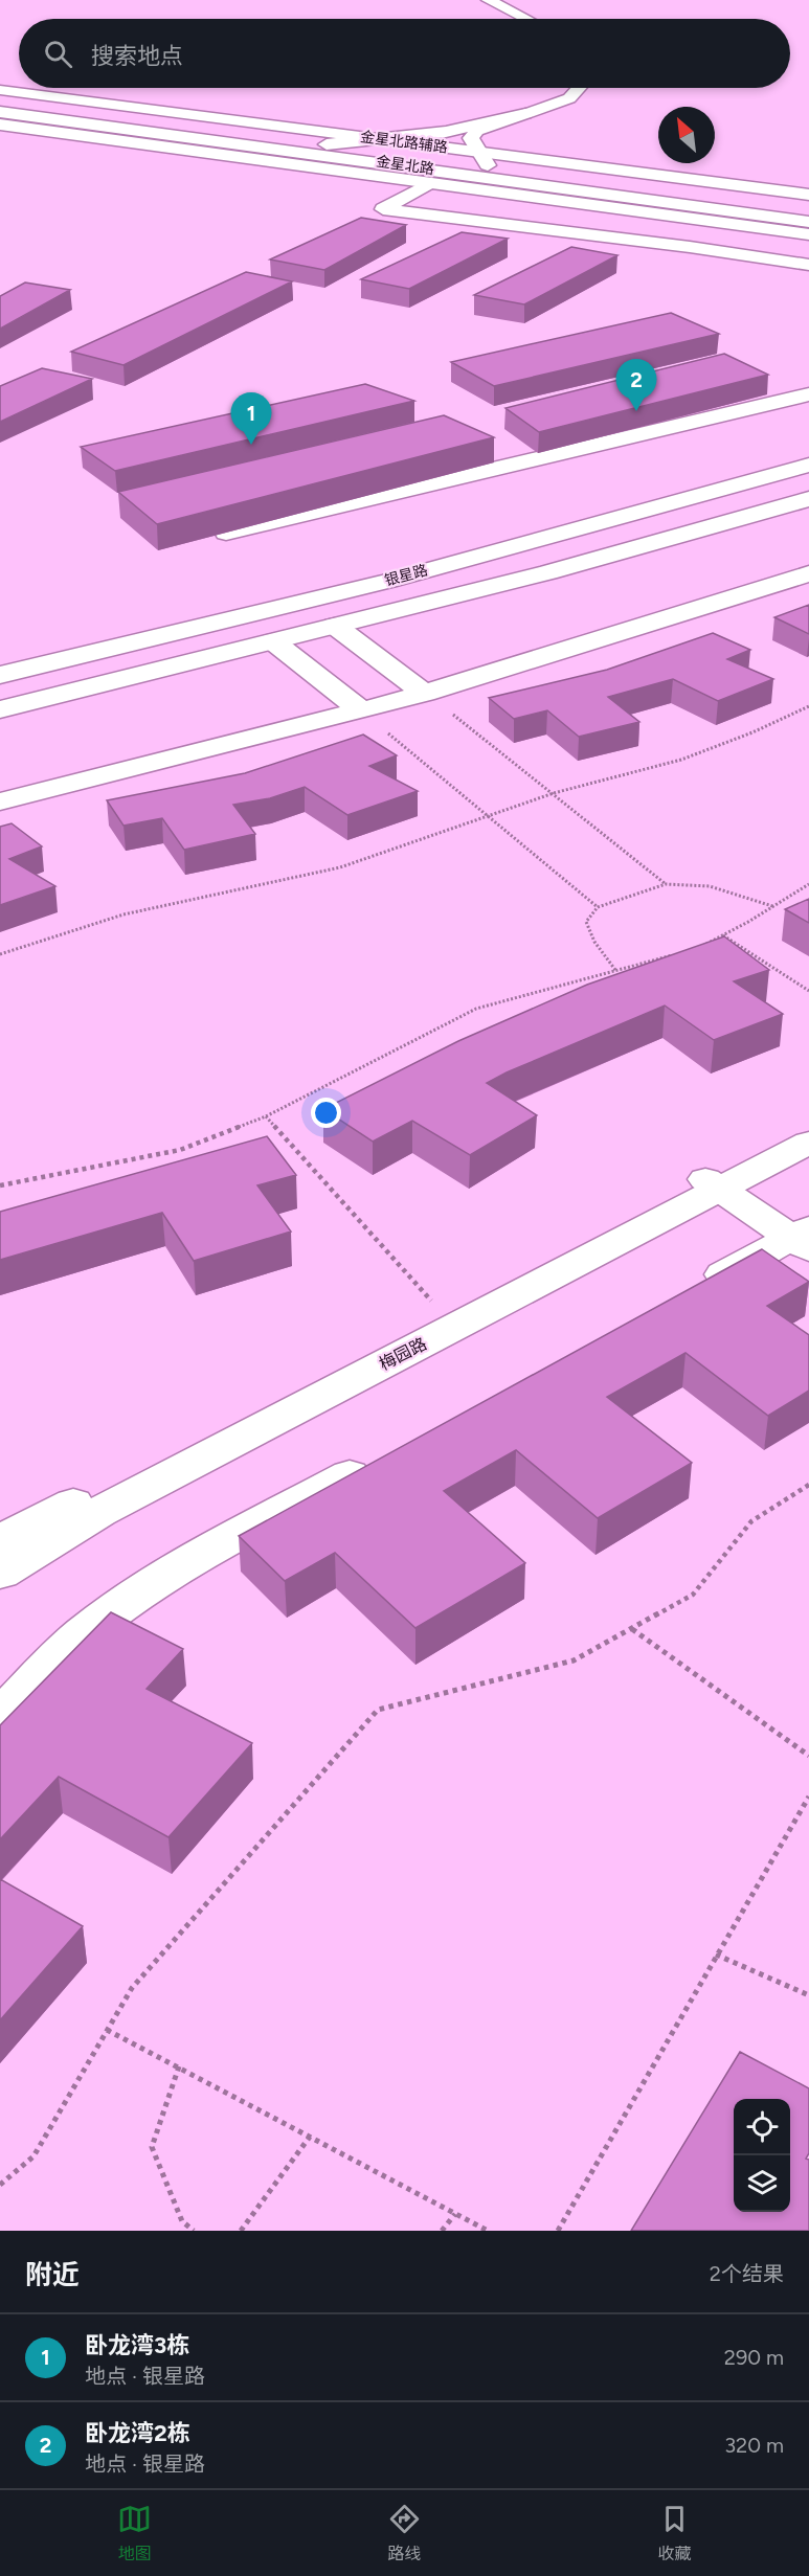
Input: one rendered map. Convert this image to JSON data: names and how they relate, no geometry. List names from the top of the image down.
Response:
{
  "streets": {
    "main road": [
      "金星北路辅路",
      "金星北路",
      "银星路",
      "梅园路"
    ]
  },
  "crossings": [
    ["金星北路辅路", "金星北路"]
  ],
  "north": "top left",
  "page": {
    "search": "搜索地点",
    "pins": ["2", "1"],
    "heading": ["附近", "2个结果"],
    "list": [
      {
        "mark": "1",
        "name": "卧龙湾3栋",
        "note": "地点 · 银星路",
        "value": "290 m"
      },
      {
        "mark": "2",
        "name": "卧龙湾2栋",
        "note": "地点 · 银星路",
        "value": "320 m"
      }
    ],
    "nav": ["地图", "路线", "收藏"]
  }
}
